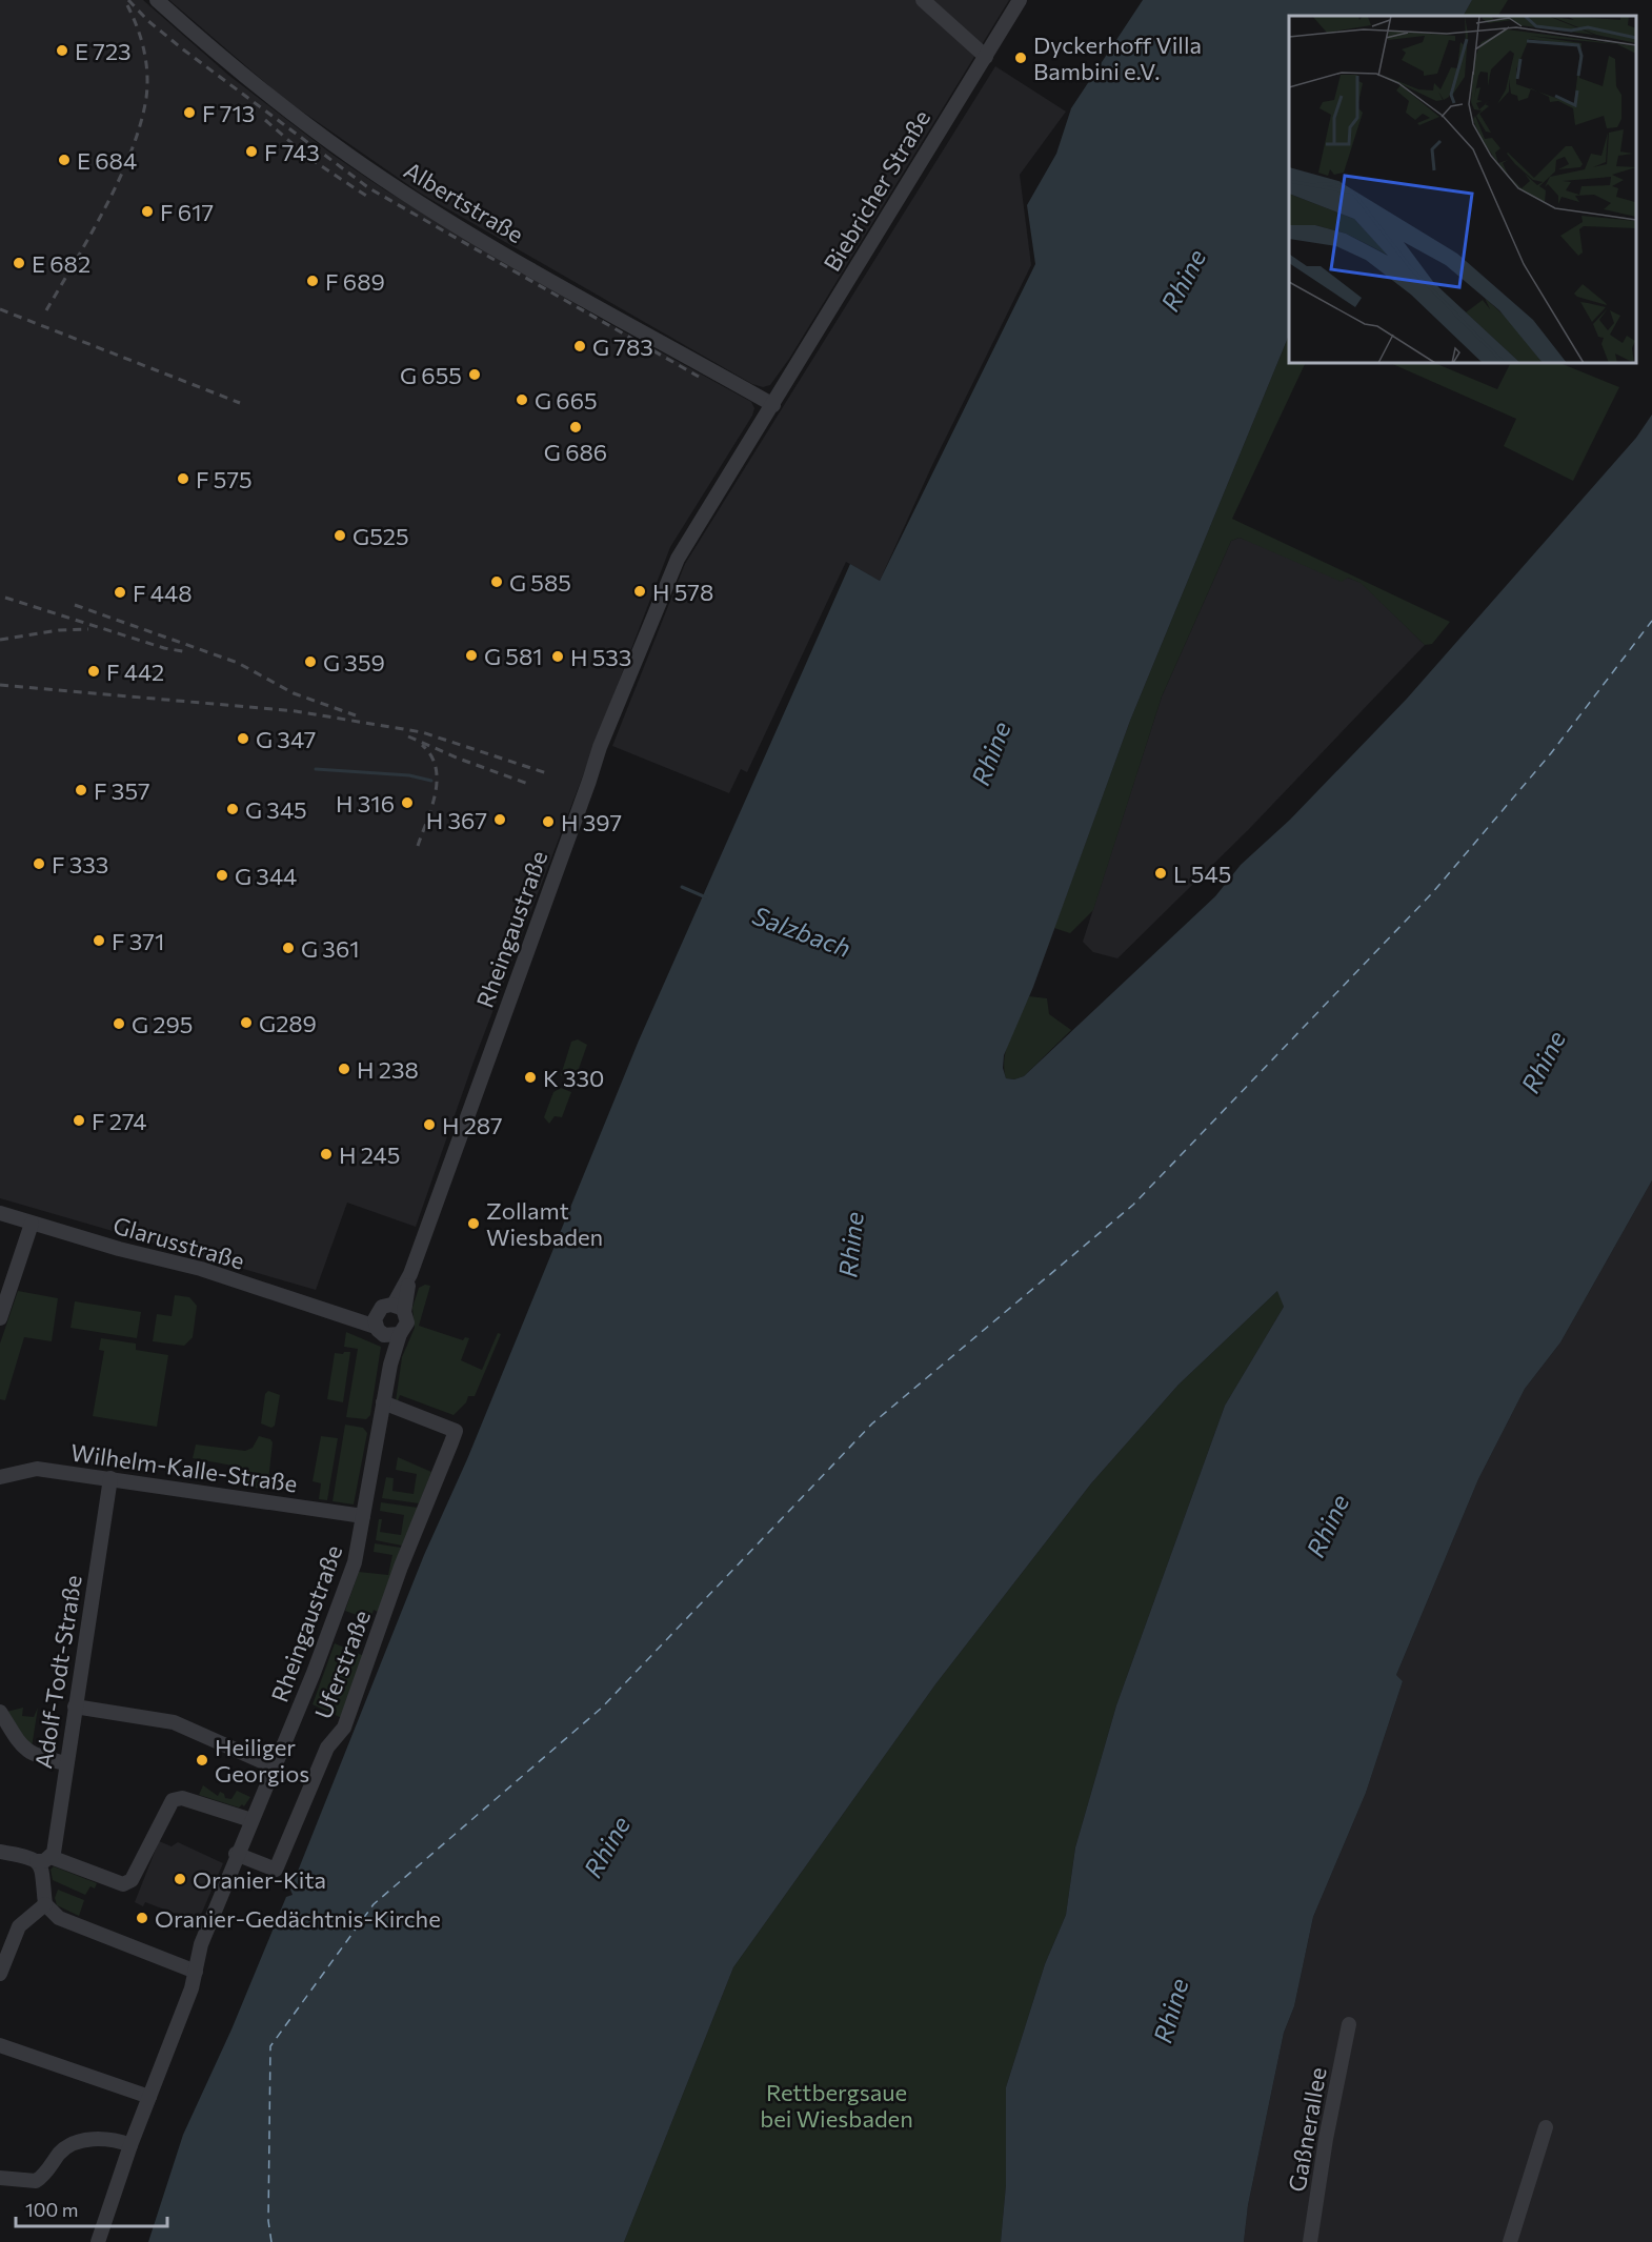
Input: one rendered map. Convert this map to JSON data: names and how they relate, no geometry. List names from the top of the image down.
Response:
{
  "streets": {
    "street": [
      "Biebricher Straße",
      "Albertstraße",
      "Rheingaustraße",
      "Glarusstraße",
      "Wilhelm-Kalle-Straße",
      "Uferstraße",
      "Adolf-Todt-Straße",
      "Gaßnerallee"
    ]
  },
  "crossings": [
    ["Biebricher Straße", "Albertstraße"],
    ["Biebricher Straße", "Rheingaustraße"],
    ["Albertstraße", "Rheingaustraße"],
    ["Rheingaustraße", "Glarusstraße"],
    ["Rheingaustraße", "Wilhelm-Kalle-Straße"],
    ["Rheingaustraße", "Uferstraße"],
    ["Wilhelm-Kalle-Straße", "Adolf-Todt-Straße"]
  ],
  "water": ["Rhine", "Salzbach"],
  "parks": ["Rettbergsaue bei Wiesbaden"],
  "places": [
    "E 723",
    "Dyckerhoff Villa Bambini e.V.",
    "F 713",
    "F 743",
    "E 684",
    "F 617",
    "E 682",
    "F 689",
    "G 783",
    "G 655",
    "G 665",
    "G 686",
    "F 575",
    "G525",
    "G 585",
    "H 578",
    "F 448",
    "G 581",
    "H 533",
    "G 359",
    "F 442",
    "G 347",
    "F 357",
    "H 316",
    "G 345",
    "H 367",
    "H 397",
    "F 333",
    "L 545",
    "G 344",
    "F 371",
    "G 361",
    "G289",
    "G 295",
    "H 238",
    "K 330",
    "F 274",
    "H 287",
    "H 245",
    "Zollamt Wiesbaden",
    "Heiliger Georgios",
    "Oranier-Kita",
    "Oranier-Gedächtnis-Kirche"
  ],
  "scale_bar": "100 m"
}
